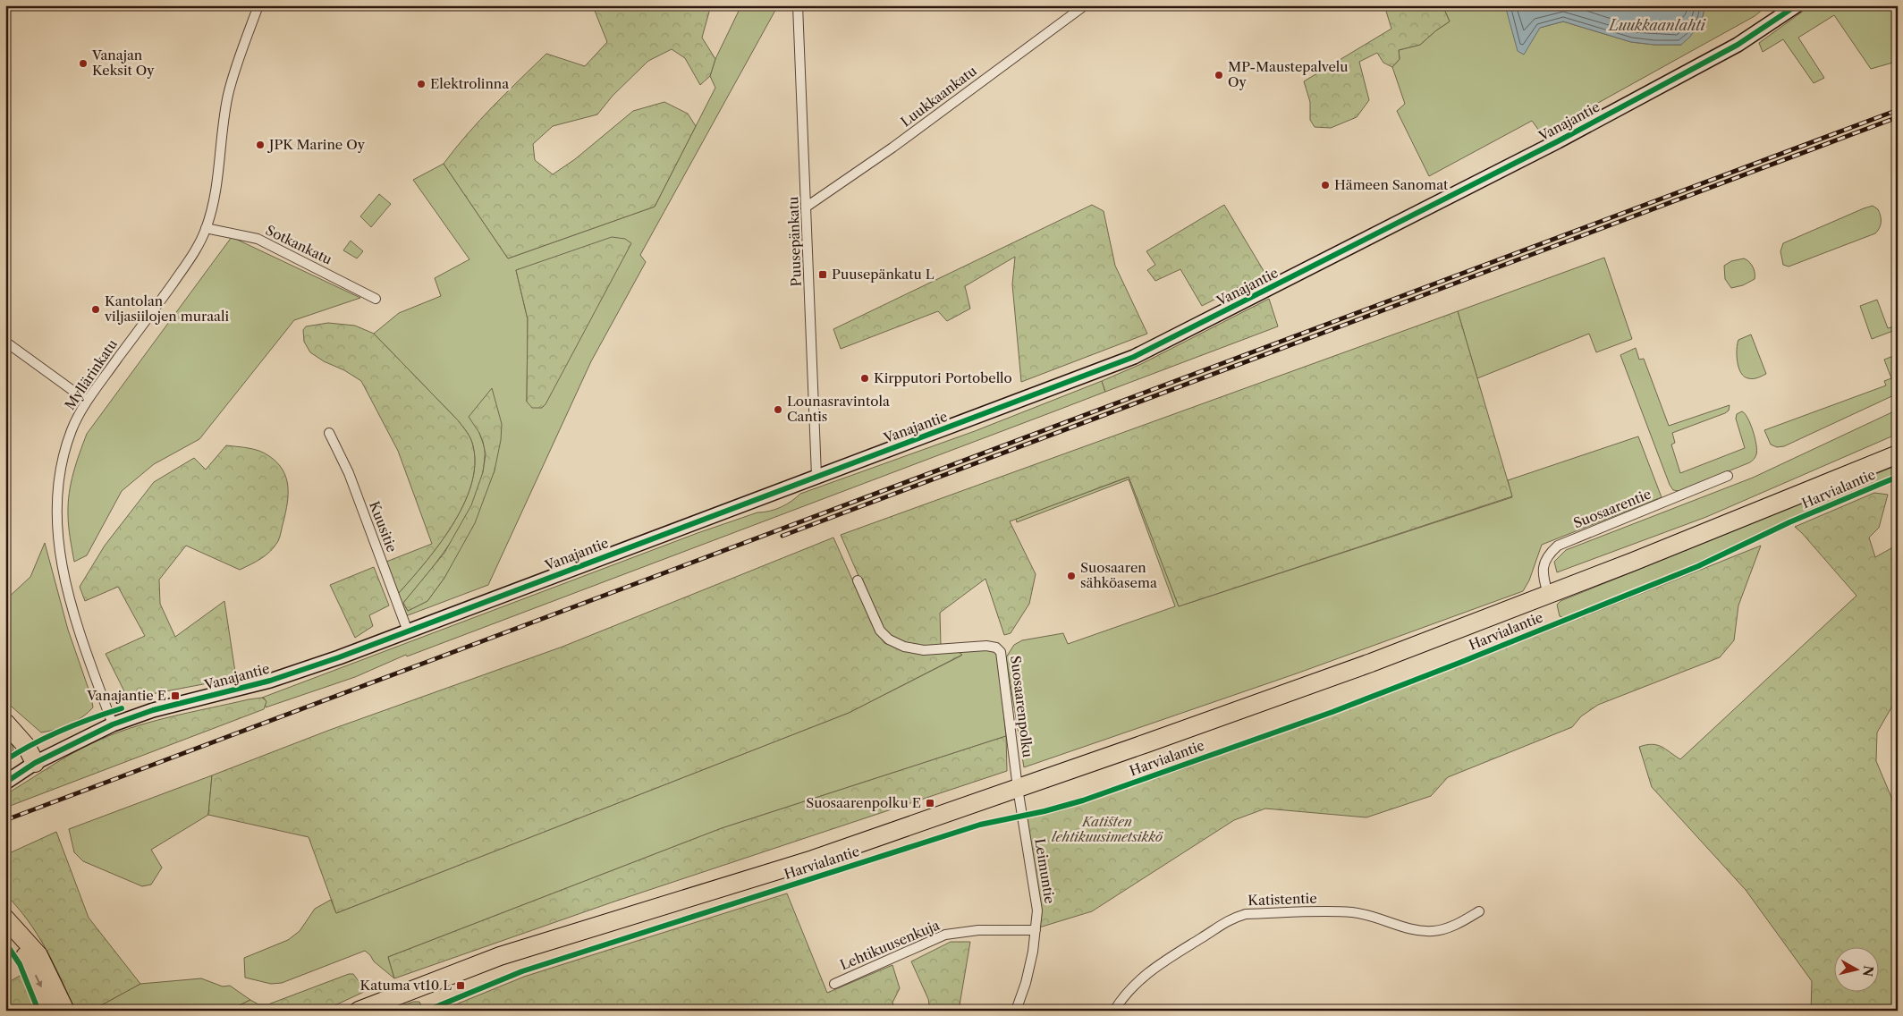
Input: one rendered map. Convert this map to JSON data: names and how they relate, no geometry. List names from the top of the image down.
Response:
{
  "streets": {
    "highway": ["Harvialantie"],
    "street": [
      "Luukkaankatu",
      "Vanajantie",
      "Puusepänkatu",
      "Sotkankatu",
      "Myllärinkatu",
      "Suosaarentie",
      "Kuusitie",
      "Suosaarenpolku",
      "Leimuntie",
      "Katistentie",
      "Lehtikuusenkuja"
    ]
  },
  "crossings": [
    ["Luukkaankatu", "Puusepänkatu"],
    ["Vanajantie", "Puusepänkatu"],
    ["Vanajantie", "Myllärinkatu"],
    ["Vanajantie", "Kuusitie"],
    ["Sotkankatu", "Myllärinkatu"],
    ["Harvialantie", "Suosaarentie"],
    ["Harvialantie", "Suosaarenpolku"],
    ["Harvialantie", "Leimuntie"],
    ["Suosaarenpolku", "Leimuntie"],
    ["Leimuntie", "Lehtikuusenkuja"]
  ],
  "water": ["Luukkaanlahti"],
  "parks": ["Katisten lehtikuusimetsikkö"],
  "places": {
    "other": [
      "Vanajan Keksit Oy",
      "MP-Maustepalvelu Oy",
      "Elektrolinna",
      "JPK Marine Oy",
      "Hämeen Sanomat",
      "Kantolan viljasiilojen muraali",
      "Kirpputori Portobello",
      "Lounasravintola Cantis",
      "Suosaaren sähköasema"
    ],
    "transit": [
      "Puusepänkatu L",
      "Vanajantie E",
      "Suosaarenpolku E",
      "Katuma vt10 L"
    ]
  },
  "north": "right"
}
